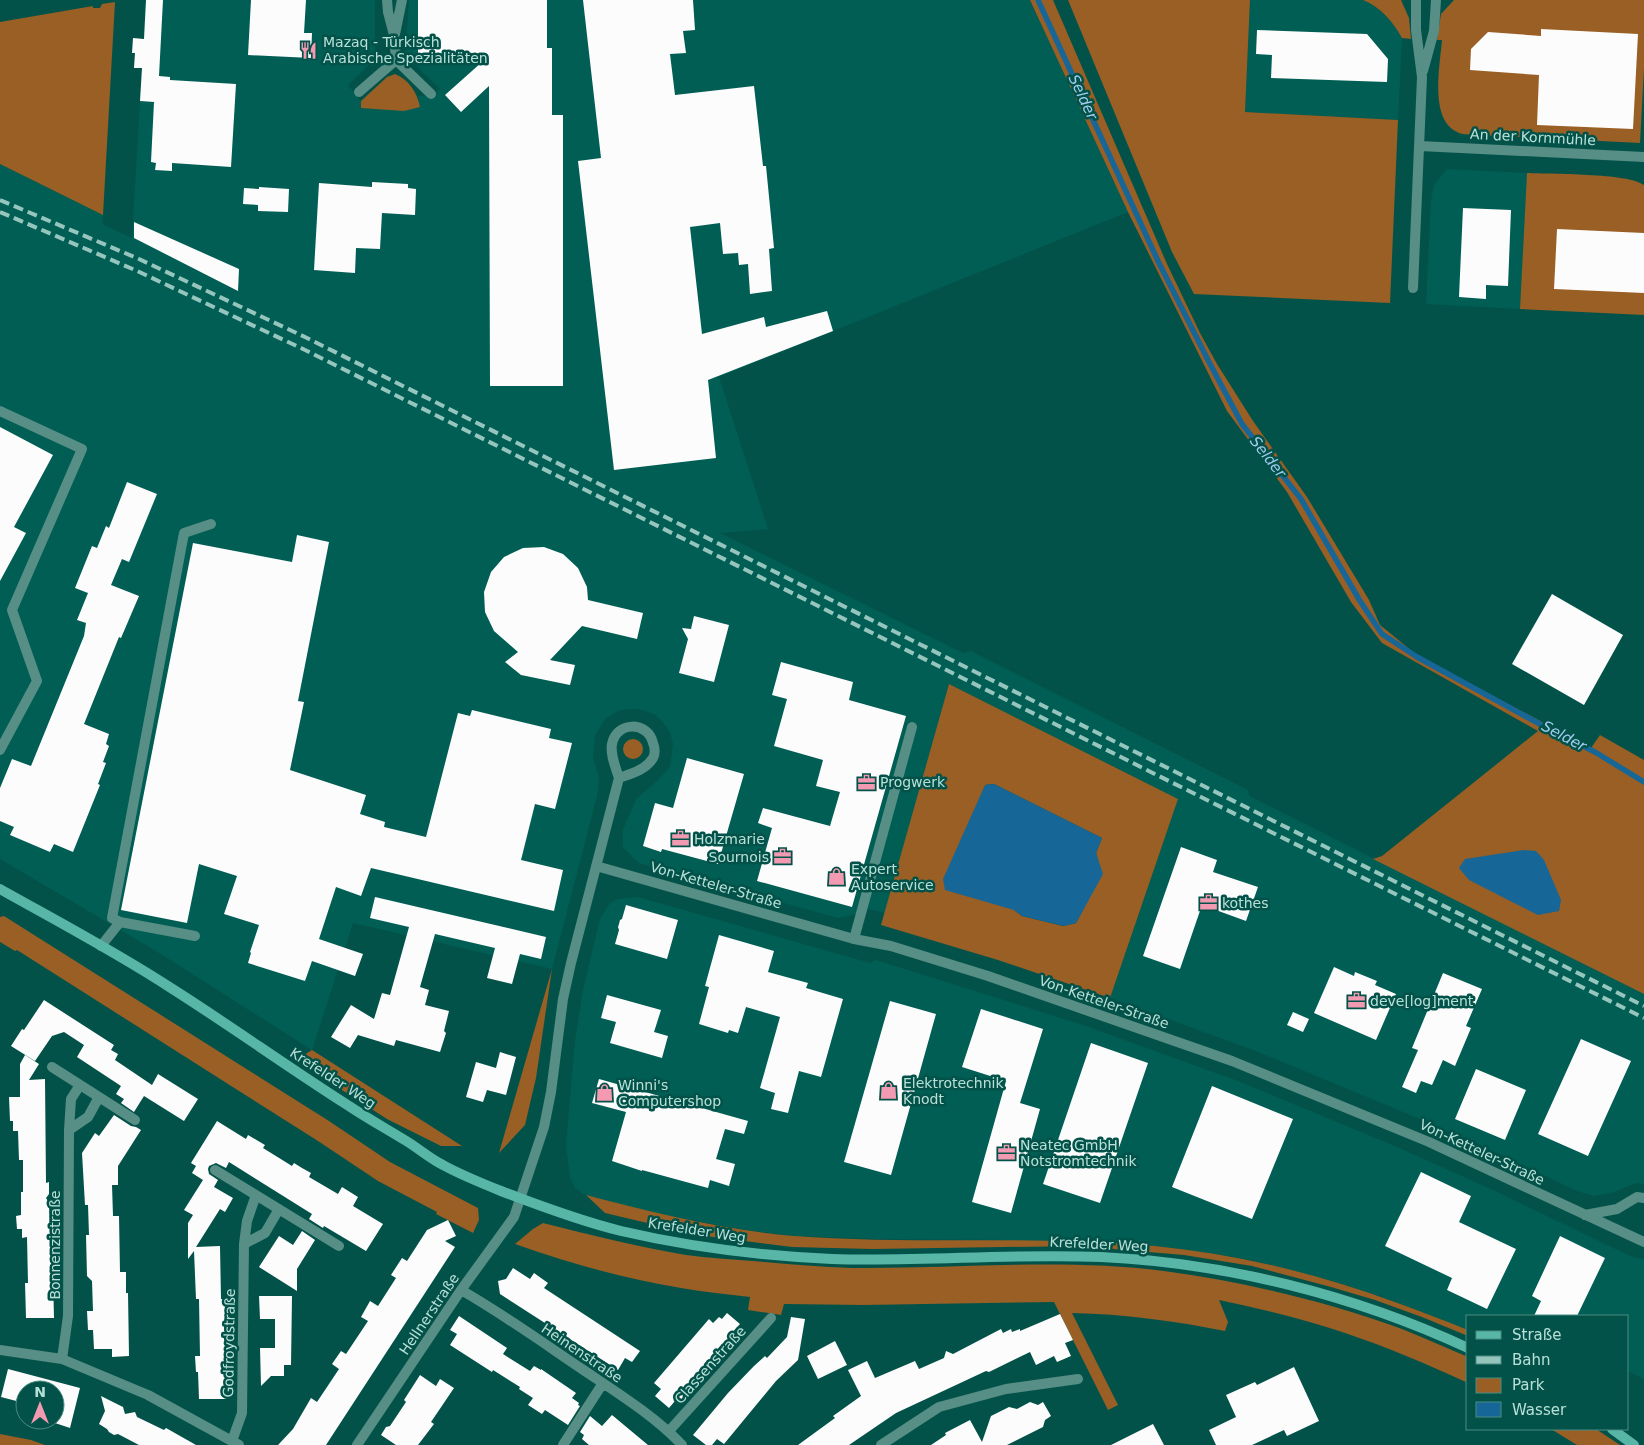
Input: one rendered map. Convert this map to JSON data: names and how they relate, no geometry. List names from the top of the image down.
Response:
{
  "streets": {
    "street": [
      "An der Kornmühle",
      "Von-Ketteler-Straße",
      "Krefelder Weg",
      "Bonnenzistraße",
      "Hellnerstraße",
      "Godfroydstraße",
      "Heinenstraße",
      "Classenstraße"
    ]
  },
  "crossings": [
    ["Krefelder Weg", "Hellnerstraße"],
    ["Hellnerstraße", "Heinenstraße"],
    ["Heinenstraße", "Classenstraße"]
  ],
  "water": ["Selder"],
  "places": {
    "restaurant": ["Mazaq - Türkisch Arabische Spezialitäten"],
    "office": [
      "Progwerk",
      "Holzmarie",
      "Sournois",
      "kothes",
      "deve[log]ment",
      "Neatec GmbH Notstromtechnik"
    ],
    "shop": ["Expert Autoservice", "Elektrotechnik Knodt", "Winni's Computershop"]
  },
  "legend": [
    "Straße",
    "Bahn",
    "Park",
    "Wasser"
  ],
  "north": "top"
}
